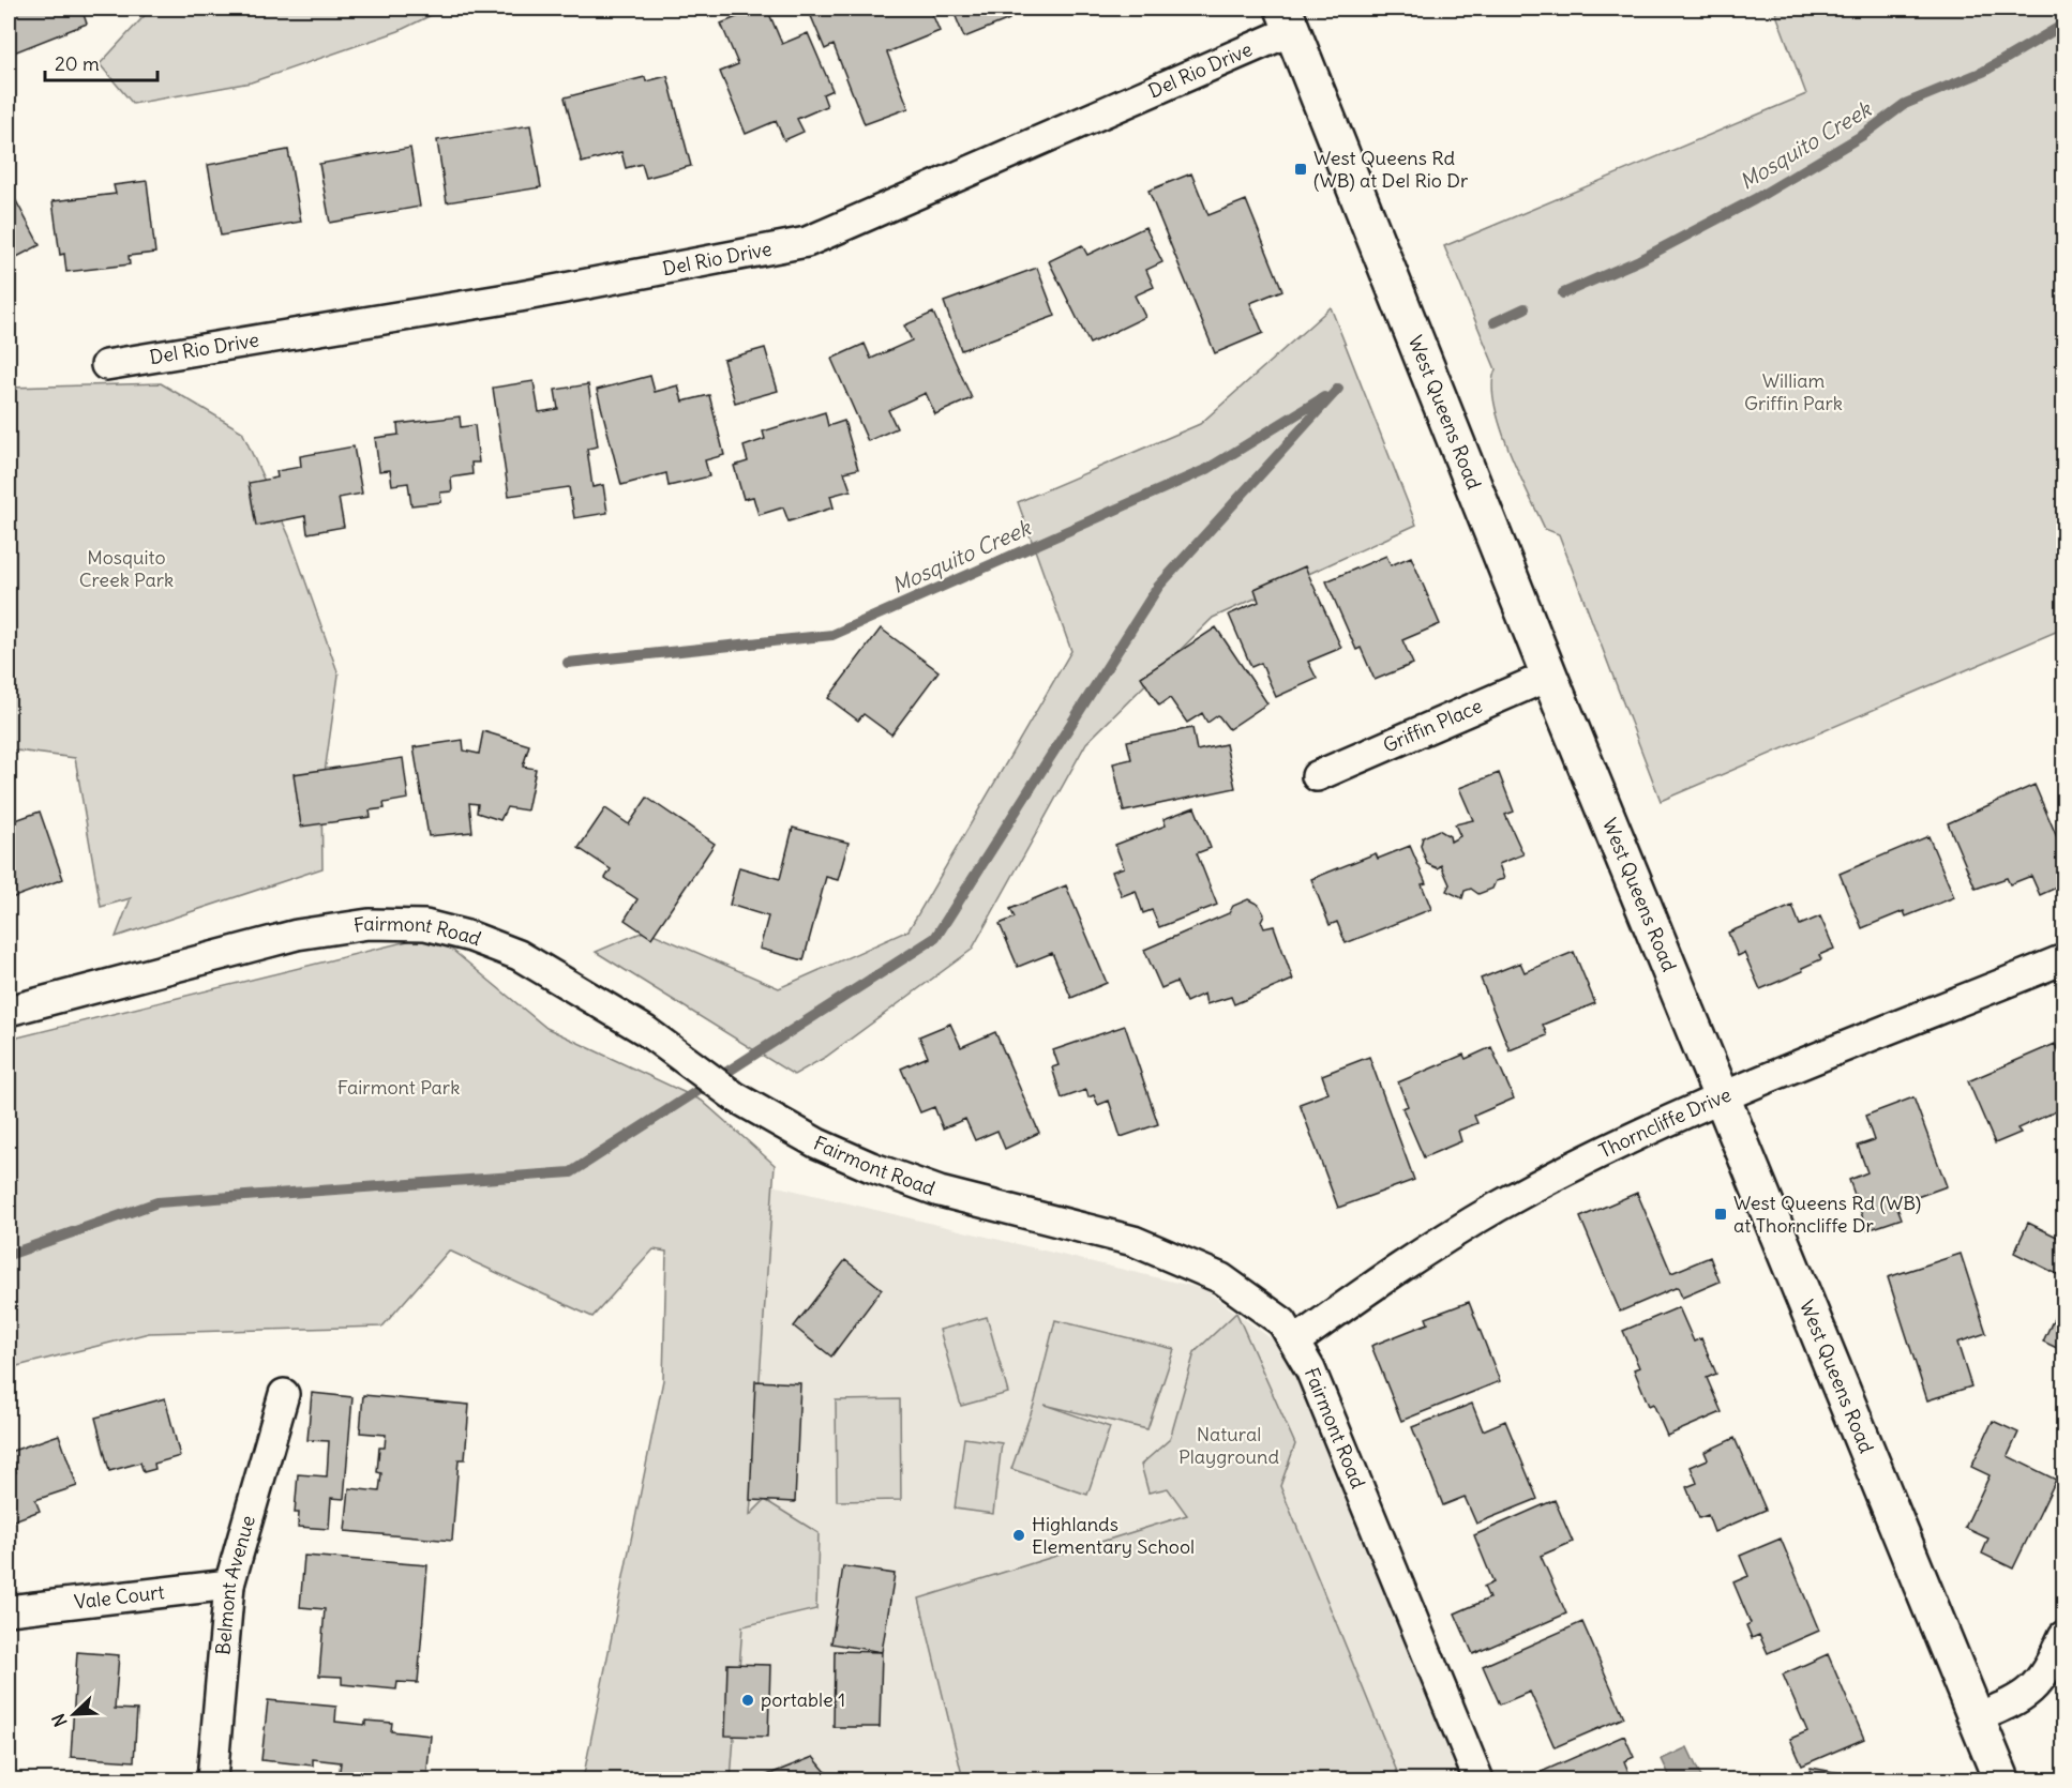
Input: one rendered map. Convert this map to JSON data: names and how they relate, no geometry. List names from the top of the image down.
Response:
{
  "streets": {
    "main road": ["West Queens Road"],
    "street": [
      "Del Rio Drive",
      "Griffin Place",
      "Fairmont Road",
      "Thorncliffe Drive",
      "Belmont Avenue",
      "Vale Court"
    ]
  },
  "crossings": [
    ["Del Rio Drive", "West Queens Road"],
    ["West Queens Road", "Griffin Place"],
    ["West Queens Road", "Thorncliffe Drive"],
    ["Fairmont Road", "Thorncliffe Drive"],
    ["Belmont Avenue", "Vale Court"]
  ],
  "water": ["Mosquito Creek"],
  "parks": [
    "William Griffin Park",
    "Mosquito Creek Park",
    "Fairmont Park",
    "Natural Playground"
  ],
  "places": {
    "transit": ["West Queens Rd (WB) at Del Rio Dr", "West Queens Rd (WB) at Thorncliffe Dr"],
    "other": ["Highlands Elementary School", "portable 1"]
  },
  "scale_bar": "20 m",
  "north": "bottom left"
}
